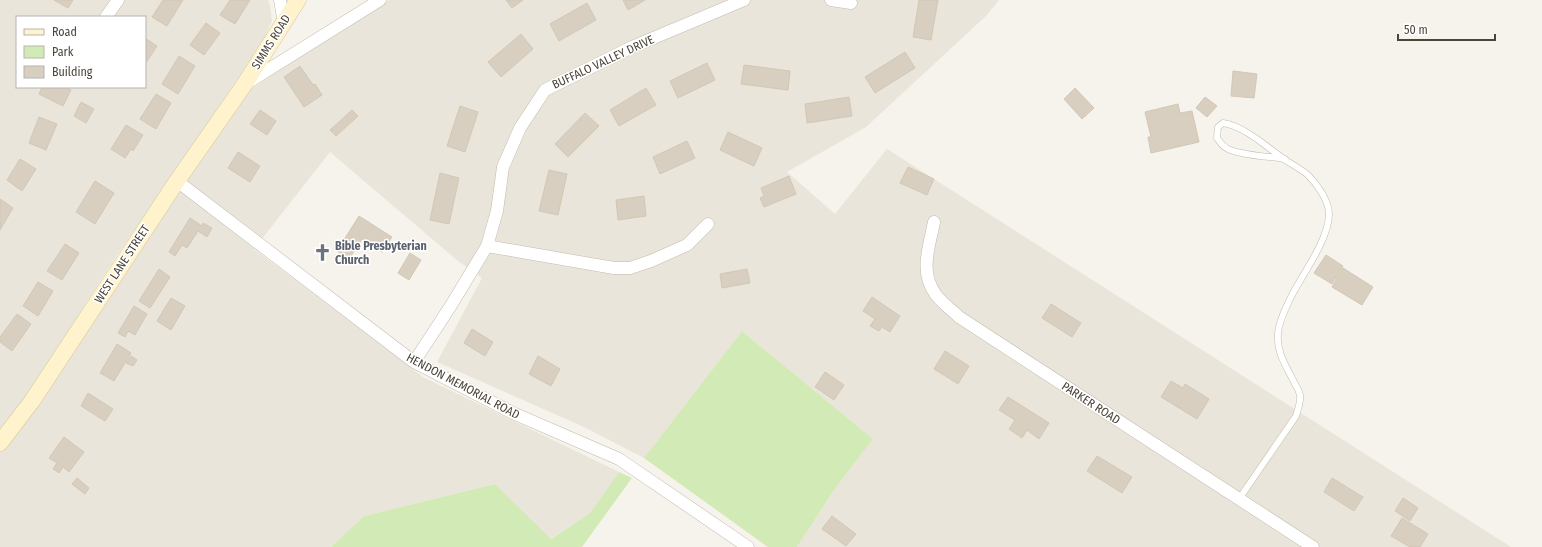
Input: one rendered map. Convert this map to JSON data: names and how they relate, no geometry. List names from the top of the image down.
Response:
{
  "streets": {
    "street": [
      "SIMMS ROAD",
      "BUFFALO VALLEY DRIVE",
      "WEST LANE STREET",
      "HENDON MEMORIAL ROAD",
      "PARKER ROAD"
    ]
  },
  "crossings": [
    ["SIMMS ROAD", "WEST LANE STREET"],
    ["BUFFALO VALLEY DRIVE", "HENDON MEMORIAL ROAD"],
    ["WEST LANE STREET", "HENDON MEMORIAL ROAD"]
  ],
  "places": {
    "church": ["Bible Presbyterian Church"]
  },
  "legend": ["Road", "Park", "Building"],
  "scale_bar": "50 m"
}
